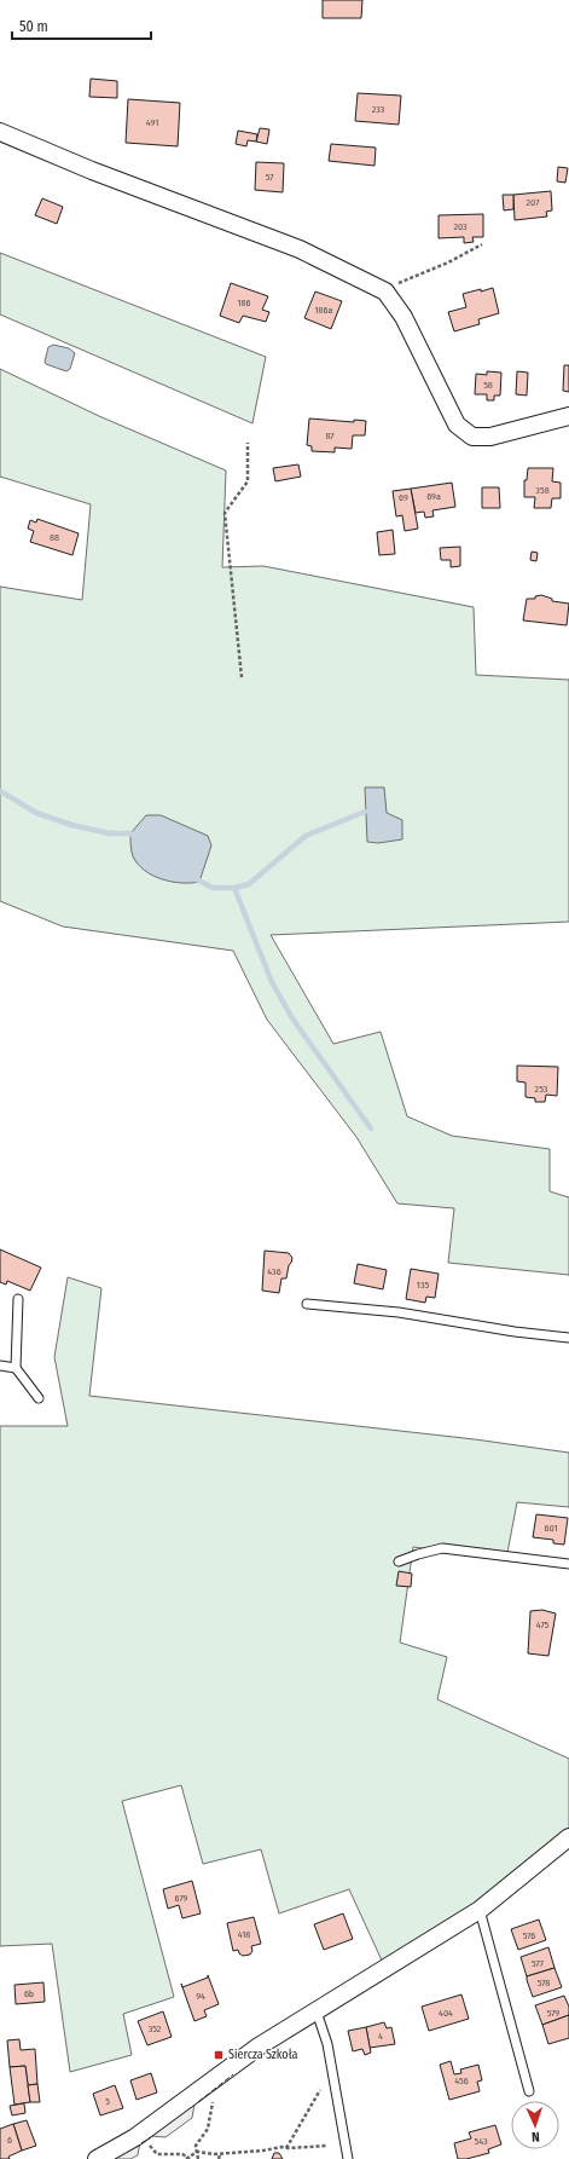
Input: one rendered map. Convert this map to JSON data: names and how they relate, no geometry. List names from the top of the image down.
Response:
{
  "places": {
    "transit": ["Siercza Szkoła"]
  },
  "house_numbers": [
    "233",
    "491",
    "57",
    "207",
    "203",
    "186",
    "186a",
    "58",
    "87",
    "358",
    "69a",
    "69",
    "88",
    "253",
    "436",
    "135",
    "601",
    "475",
    "679",
    "418",
    "576",
    "577",
    "578",
    "6b",
    "94",
    "404",
    "579",
    "352",
    "4",
    "456",
    "5",
    "6",
    "543"
  ],
  "scale_bar": "50 m",
  "north": "bottom"
}
